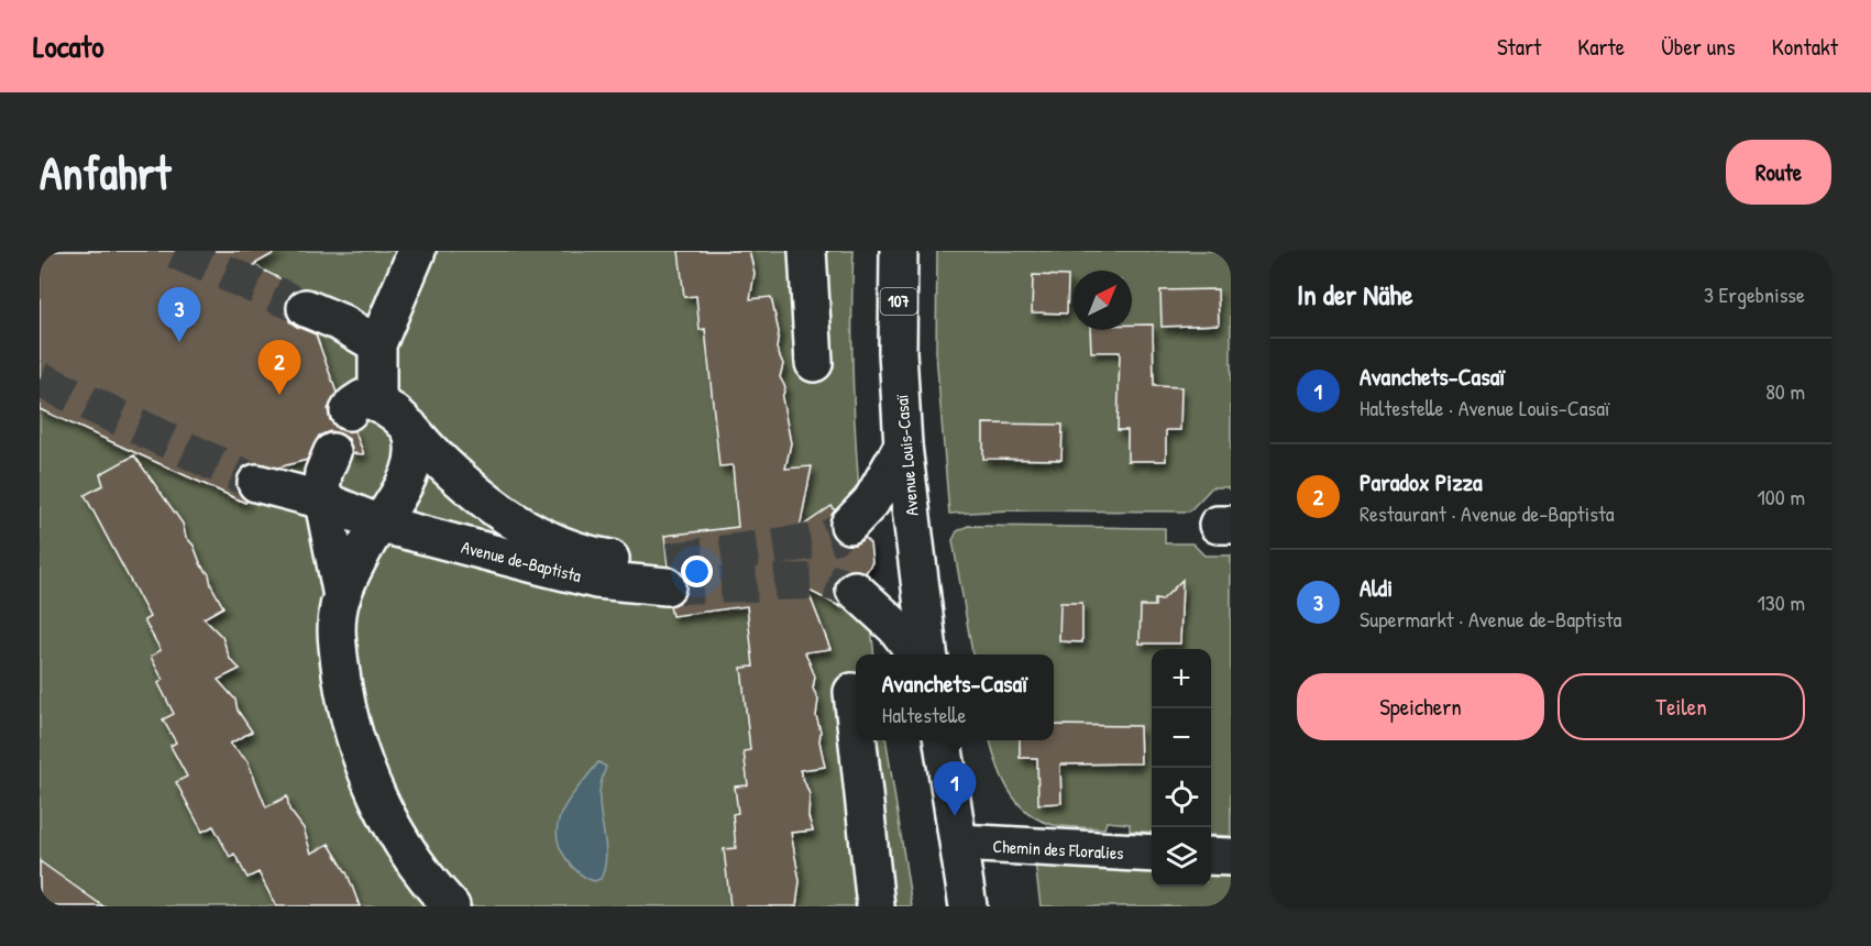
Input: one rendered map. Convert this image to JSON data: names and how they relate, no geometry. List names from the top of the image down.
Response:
{
  "streets": {
    "street": [
      "107",
      "Avenue Louis-Casaï",
      "Avenue de-Baptista",
      "Chemin des Floralies"
    ]
  },
  "north": "top right",
  "page": {
    "header": "Locato",
    "nav": [
      "Start",
      "Karte",
      "Über uns",
      "Kontakt"
    ],
    "buttons": [
      "Route",
      ["Speichern", "Teilen"]
    ],
    "title": "Anfahrt",
    "heading": ["In der Nähe", "3 Ergebnisse"],
    "pins": ["3", "2", "1"],
    "list": [
      {
        "mark": "1",
        "name": "Avanchets-Casaï",
        "note": "Haltestelle · Avenue Louis-Casaï",
        "value": "80 m"
      },
      {
        "mark": "2",
        "name": "Paradox Pizza",
        "note": "Restaurant · Avenue de-Baptista",
        "value": "100 m"
      },
      {
        "mark": "3",
        "name": "Aldi",
        "note": "Supermarkt · Avenue de-Baptista",
        "value": "130 m"
      }
    ],
    "map_buttons": ["+", "−"],
    "popup": ["Avanchets-Casaï", "Haltestelle"]
  }
}
